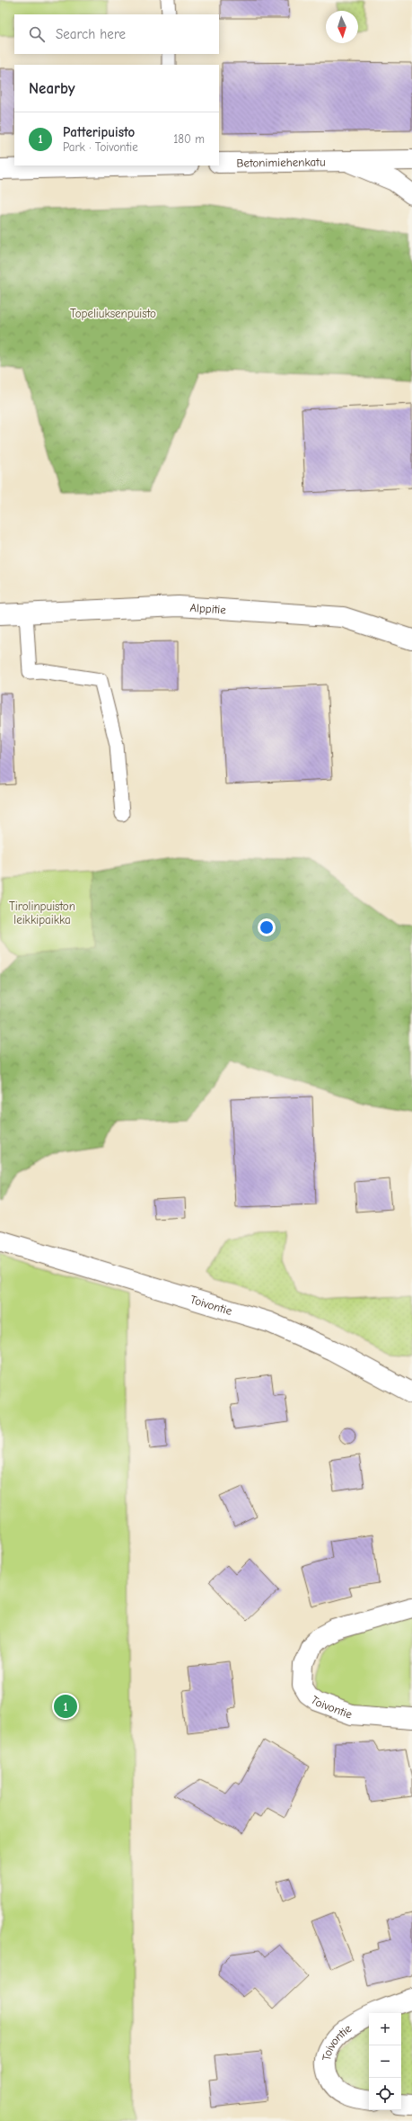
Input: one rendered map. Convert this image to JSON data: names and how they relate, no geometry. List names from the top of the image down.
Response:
{
  "streets": {
    "street": ["Betonimiehenkatu", "Alppitie", "Toivontie"]
  },
  "parks": ["Topeliuksenpuisto", "Tirolinpuiston leikkipaikka"],
  "north": "bottom",
  "page": {
    "search": "Search here",
    "heading": "Nearby",
    "list": [
      {
        "mark": "1",
        "name": "Patteripuisto",
        "note": "Park · Toivontie",
        "value": "180 m"
      }
    ],
    "pins": "1",
    "map_buttons": ["+", "−"]
  }
}
